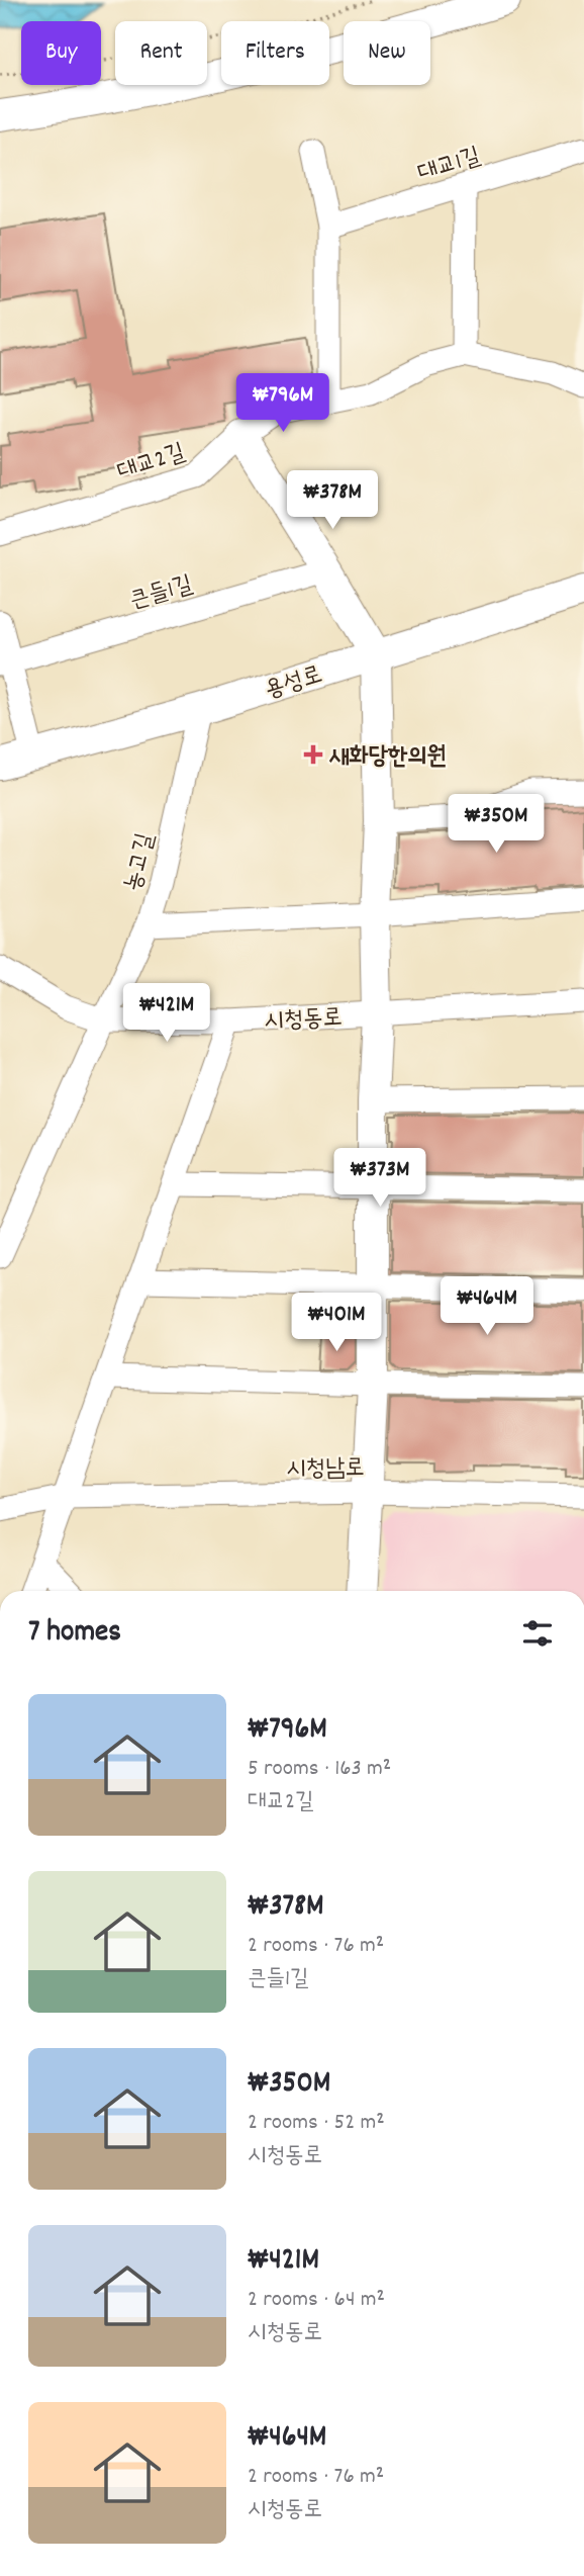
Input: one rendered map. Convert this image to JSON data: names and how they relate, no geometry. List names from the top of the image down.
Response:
{
  "streets": {
    "street": [
      "대교1길",
      "대교2길",
      "큰들1길",
      "용성로",
      "농고길",
      "시청동로",
      "시청남로"
    ]
  },
  "crossings": [
    ["용성로", "농고길"],
    ["용성로", "시청동로"],
    ["시청동로", "시청남로"]
  ],
  "places": {
    "health": ["새화당한의원"]
  },
  "page": {
    "chip": [
      "Buy",
      "Rent",
      "Filters",
      "New"
    ],
    "price": [
      "₩796M",
      "₩378M",
      "₩350M",
      "₩421M",
      "₩373M",
      "₩464M",
      "₩401M"
    ],
    "heading": "7 homes",
    "list": [
      {
        "name": "₩796M",
        "note": "5 rooms · 163 m² · 대교2길"
      },
      {
        "name": "₩378M",
        "note": "2 rooms · 76 m² · 큰들1길"
      },
      {
        "name": "₩350M",
        "note": "2 rooms · 52 m² · 시청동로"
      },
      {
        "name": "₩421M",
        "note": "2 rooms · 64 m² · 시청동로"
      },
      {
        "name": "₩464M",
        "note": "2 rooms · 76 m² · 시청동로"
      }
    ]
  }
}
